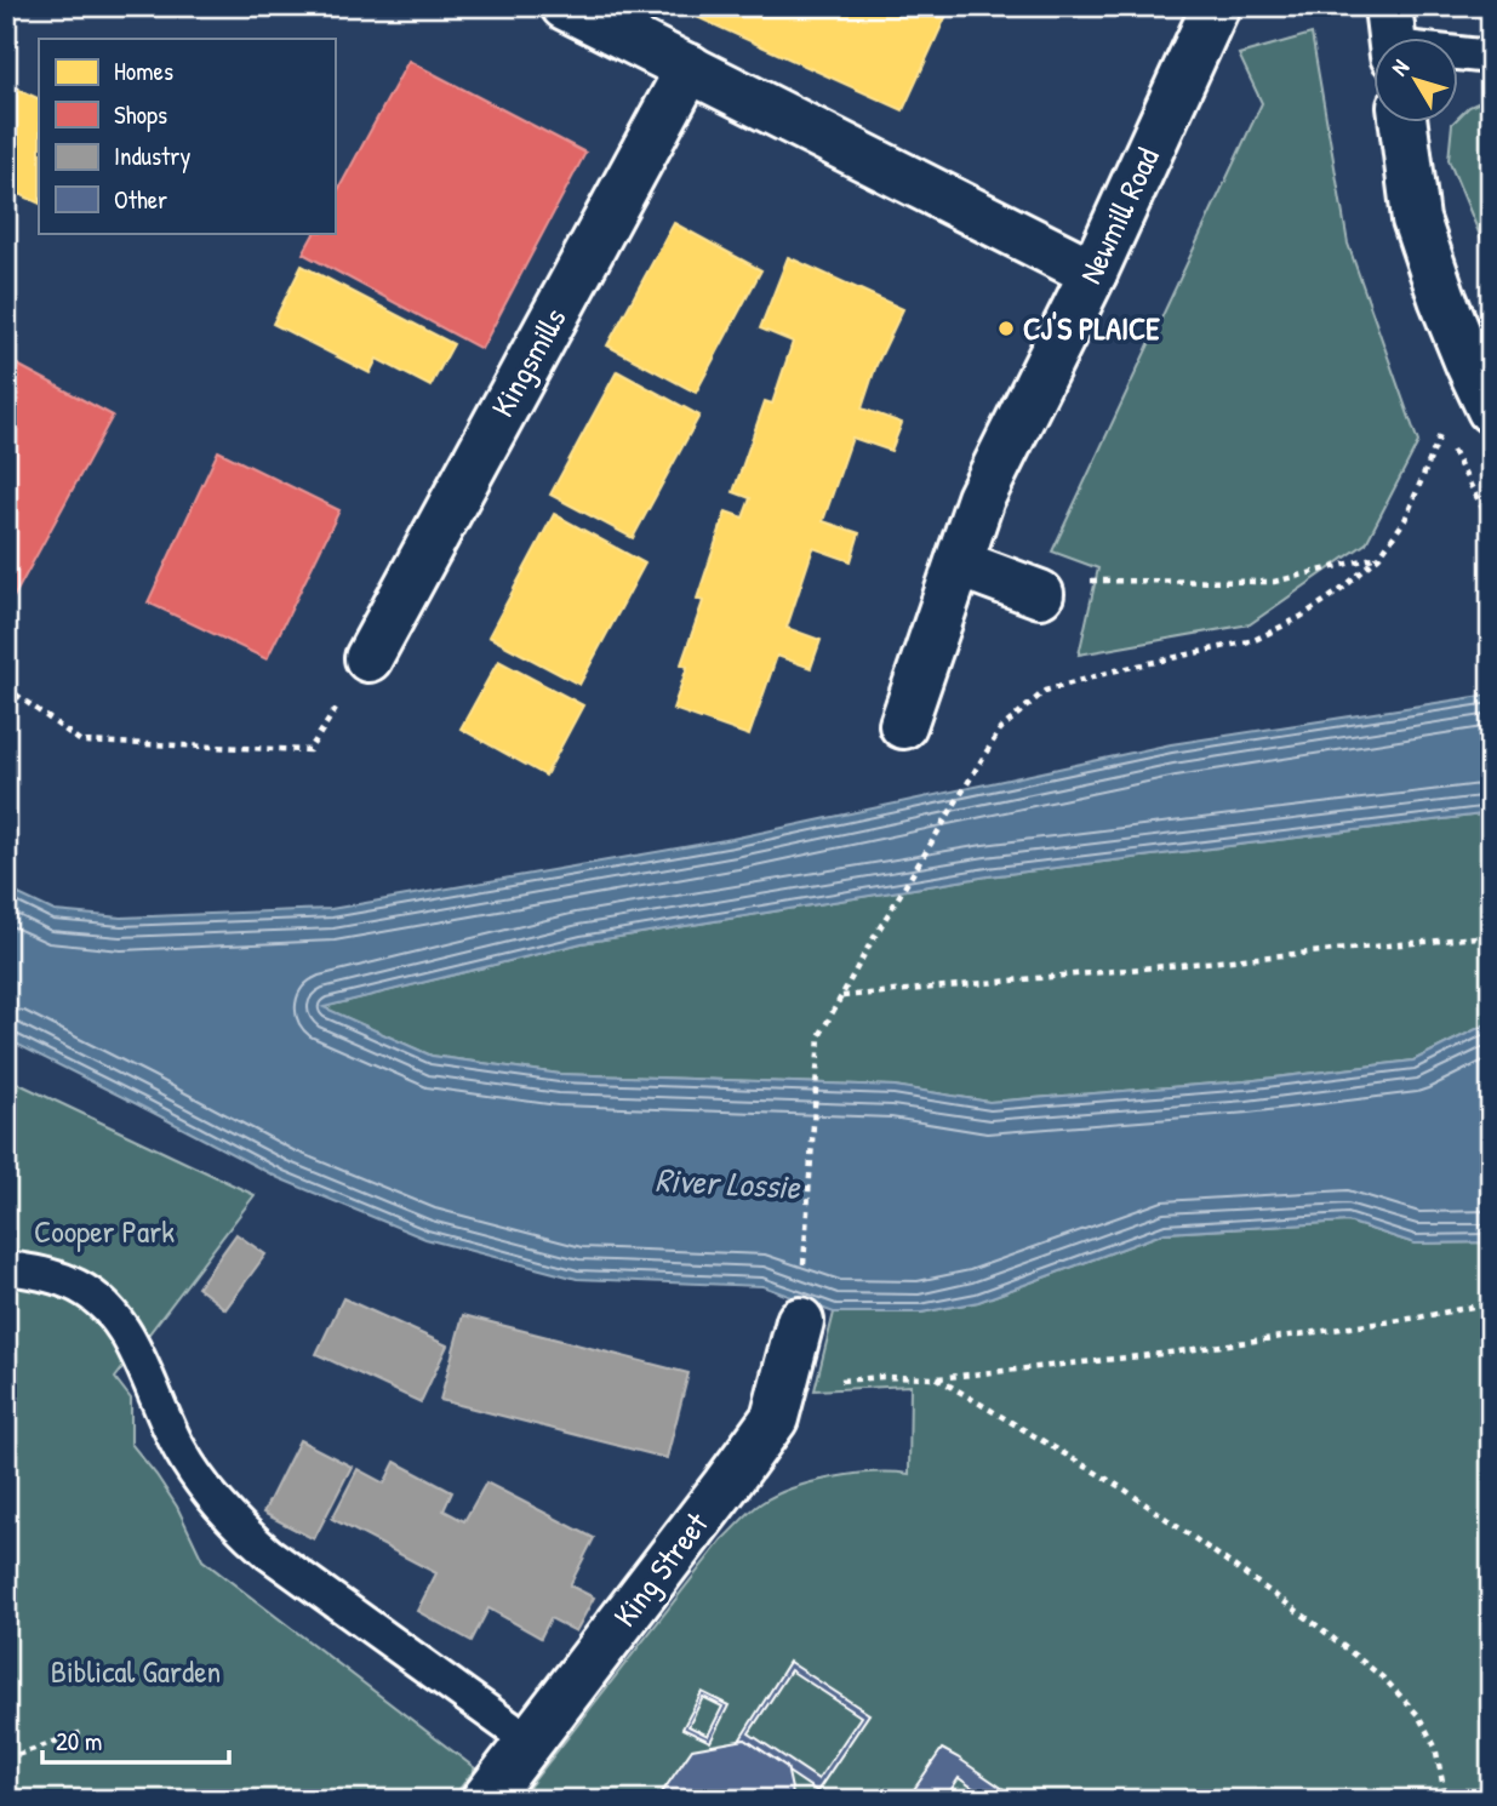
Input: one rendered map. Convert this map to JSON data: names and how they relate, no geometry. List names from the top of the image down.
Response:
{
  "streets": {
    "street": ["Newmill Road", "Kingsmills", "King Street"]
  },
  "water": ["River Lossie"],
  "parks": ["Cooper Park", "Biblical Garden"],
  "places": ["CJ'S PLAICE"],
  "legend": [
    "Homes",
    "Shops",
    "Industry",
    "Other"
  ],
  "scale_bar": "20 m",
  "north": "top left"
}
